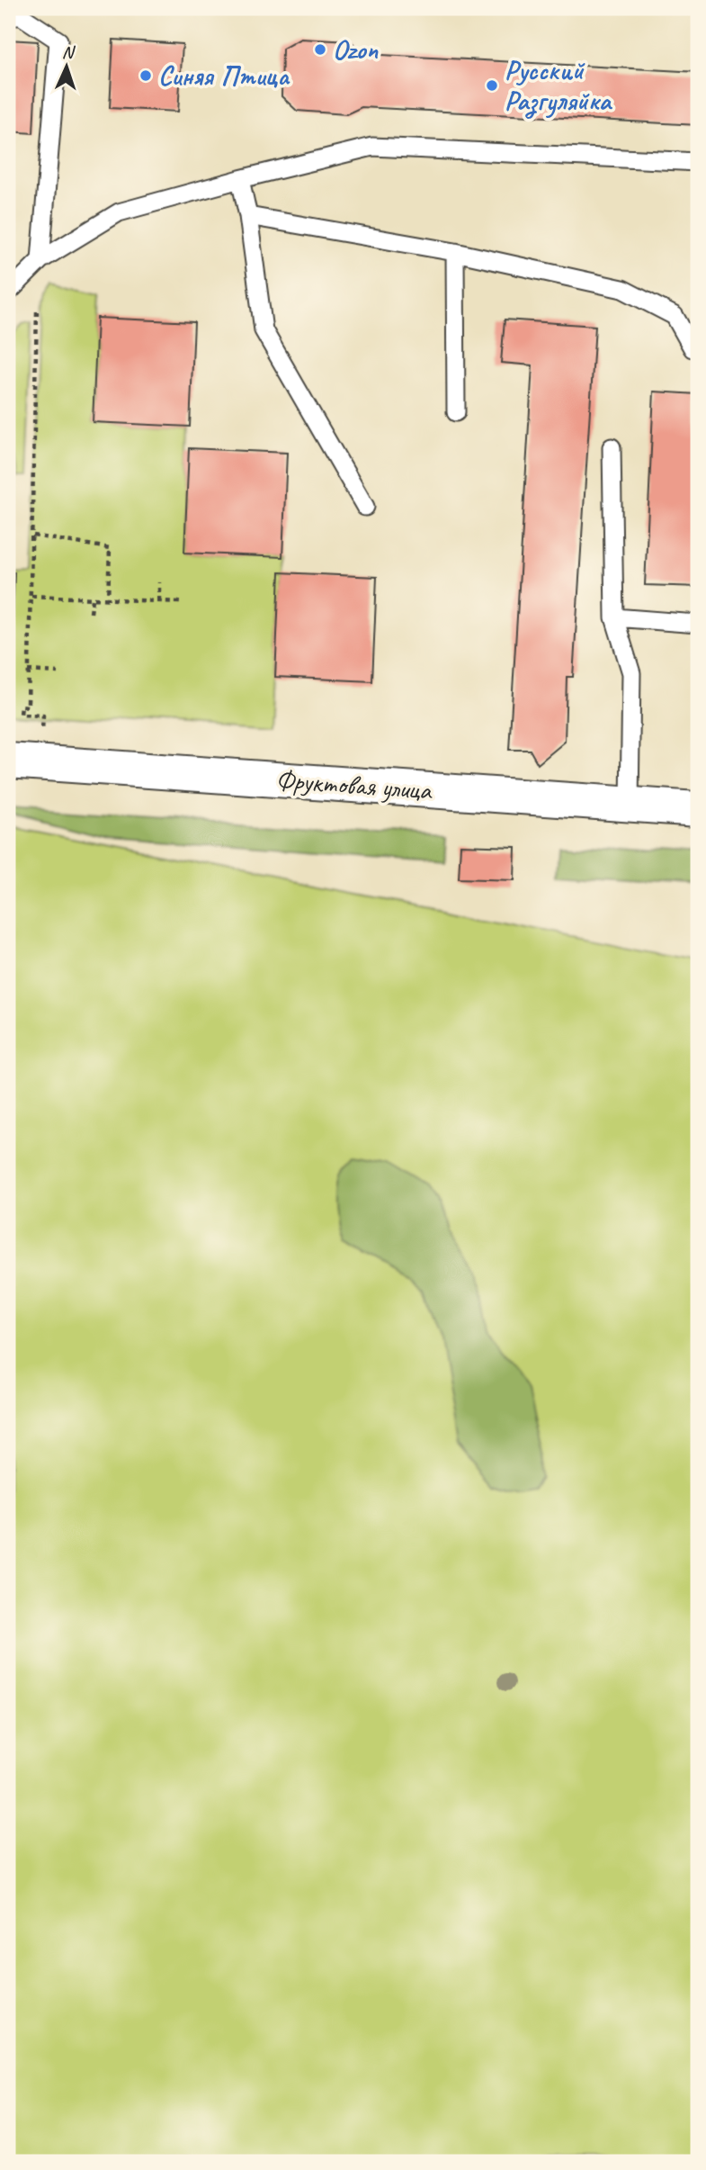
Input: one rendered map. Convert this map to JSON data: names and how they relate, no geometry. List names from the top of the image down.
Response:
{
  "streets": {
    "street": ["Фруктовая улица"]
  },
  "places": ["Ozon", "Синяя Птица", "Русский Разгуляйка"],
  "north": "top"
}
